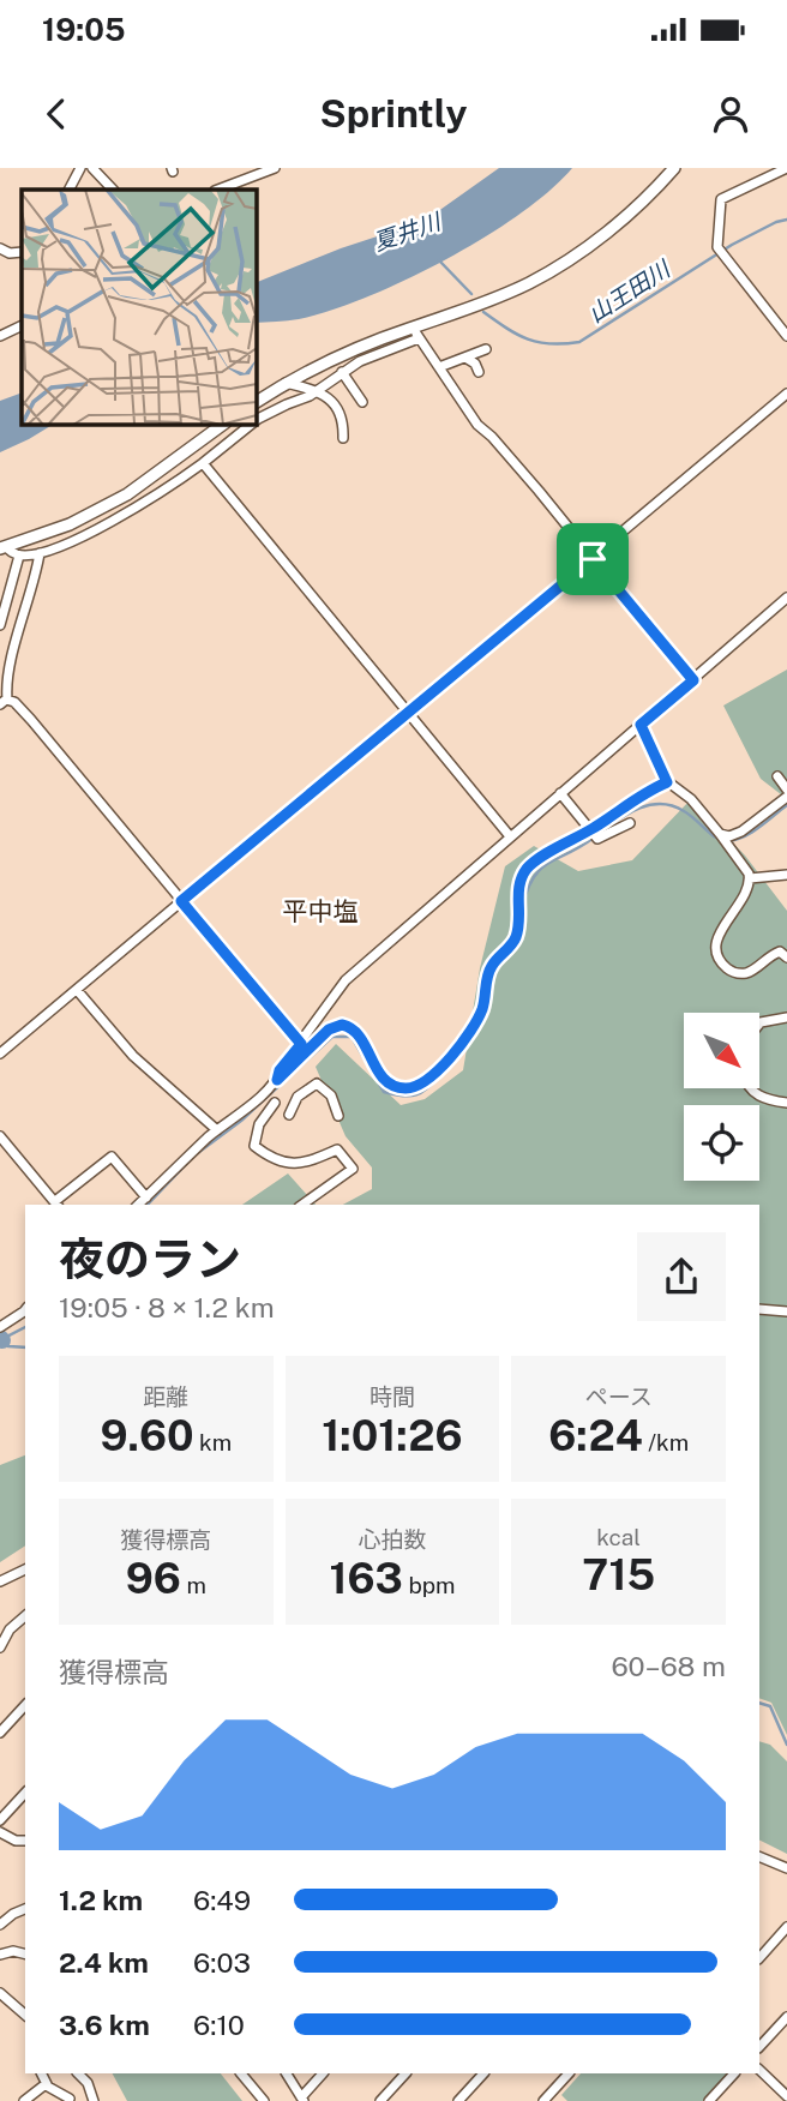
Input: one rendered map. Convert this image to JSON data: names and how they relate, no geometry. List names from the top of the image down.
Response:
{
  "districts": ["平中塩"],
  "water": ["夏井川", "山王田川"],
  "north": "bottom right",
  "page": {
    "status": "19:05",
    "header": "Sprintly",
    "heading": ["夜のラン", "19:05 · 8 × 1.2 km"],
    "stats": [
      ["距離", "9.60 km"],
      ["時間", "1:01:26"],
      ["ペース", "6:24 /km"],
      ["獲得標高", "96 m"],
      ["心拍数", "163 bpm"],
      ["kcal", "715"]
    ],
    "chart": ["獲得標高", "60–68 m"],
    "list": [
      {
        "name": "1.2 km",
        "note": "6:49"
      },
      {
        "name": "2.4 km",
        "note": "6:03"
      },
      {
        "name": "3.6 km",
        "note": "6:10"
      }
    ]
  }
}
